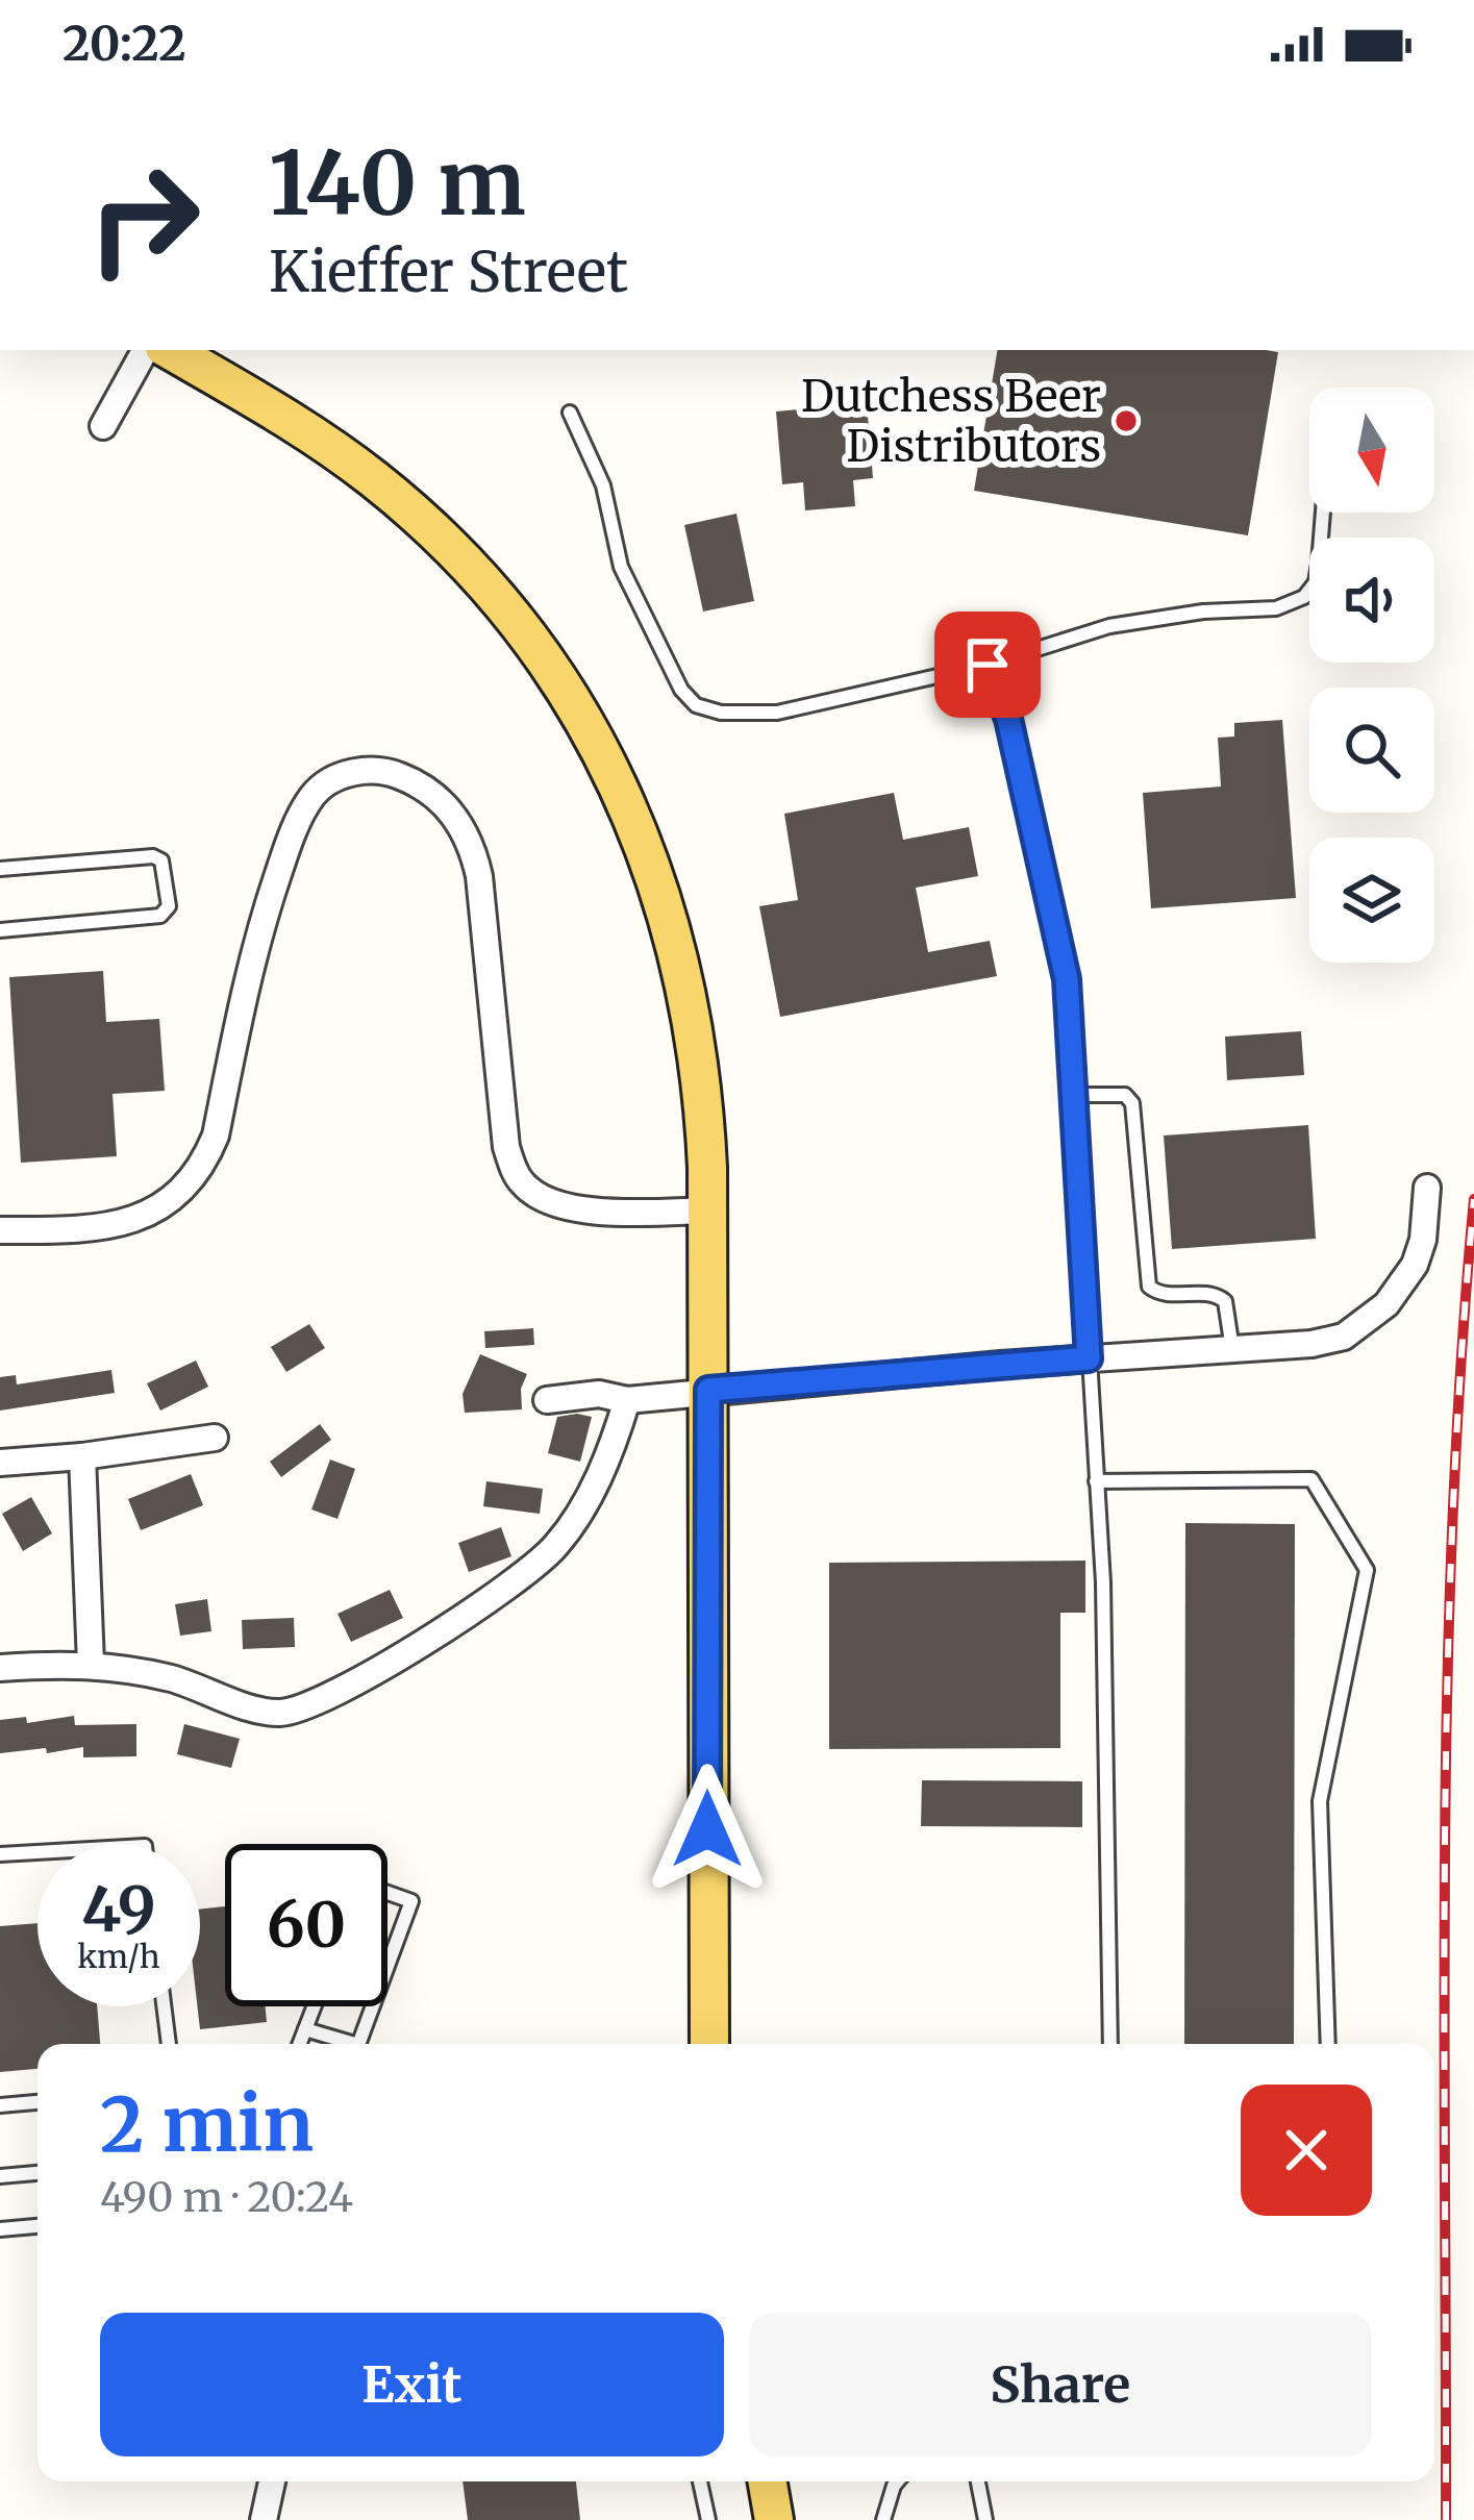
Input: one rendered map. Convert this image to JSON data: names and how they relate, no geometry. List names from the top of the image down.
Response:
{
  "places": ["Dutchess Beer Distributors"],
  "north": "bottom",
  "page": {
    "status": "20:22",
    "turn": ["140 m", "Kieffer Street"],
    "speed": "49 km/h",
    "limit": "60",
    "heading": ["2 min", "490 m · 20:24"],
    "buttons": ["Exit", "Share"]
  }
}
